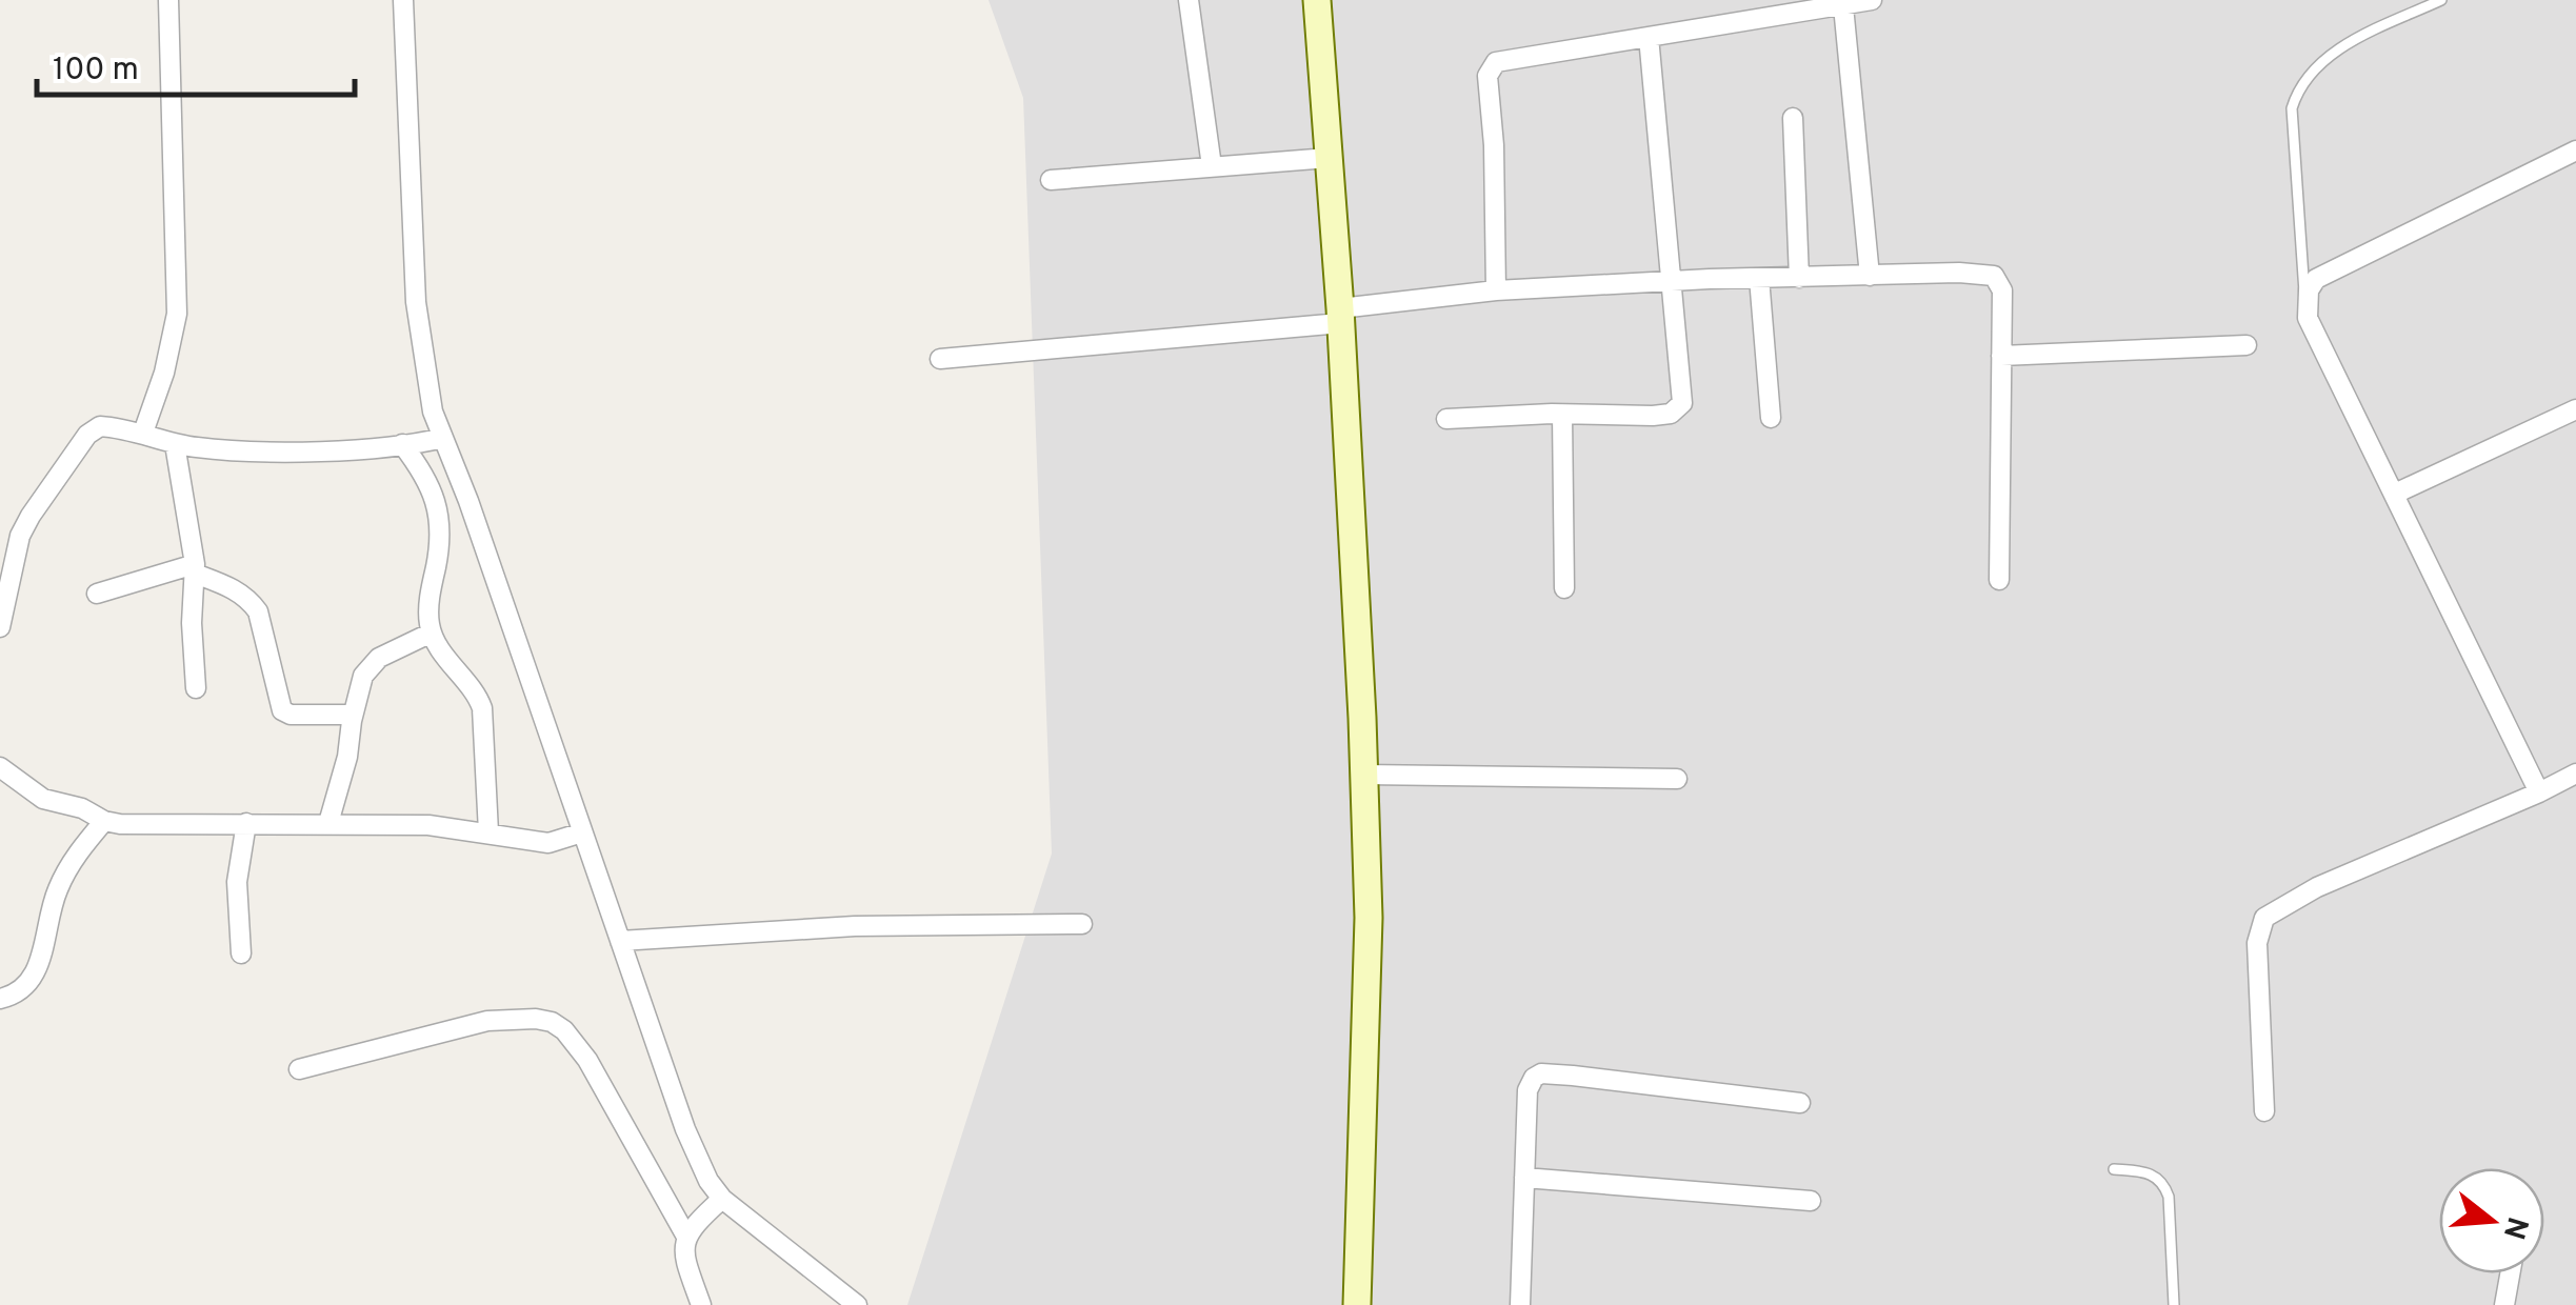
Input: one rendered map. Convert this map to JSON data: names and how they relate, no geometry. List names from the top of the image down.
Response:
{
  "scale_bar": "100 m",
  "north": "right"
}
